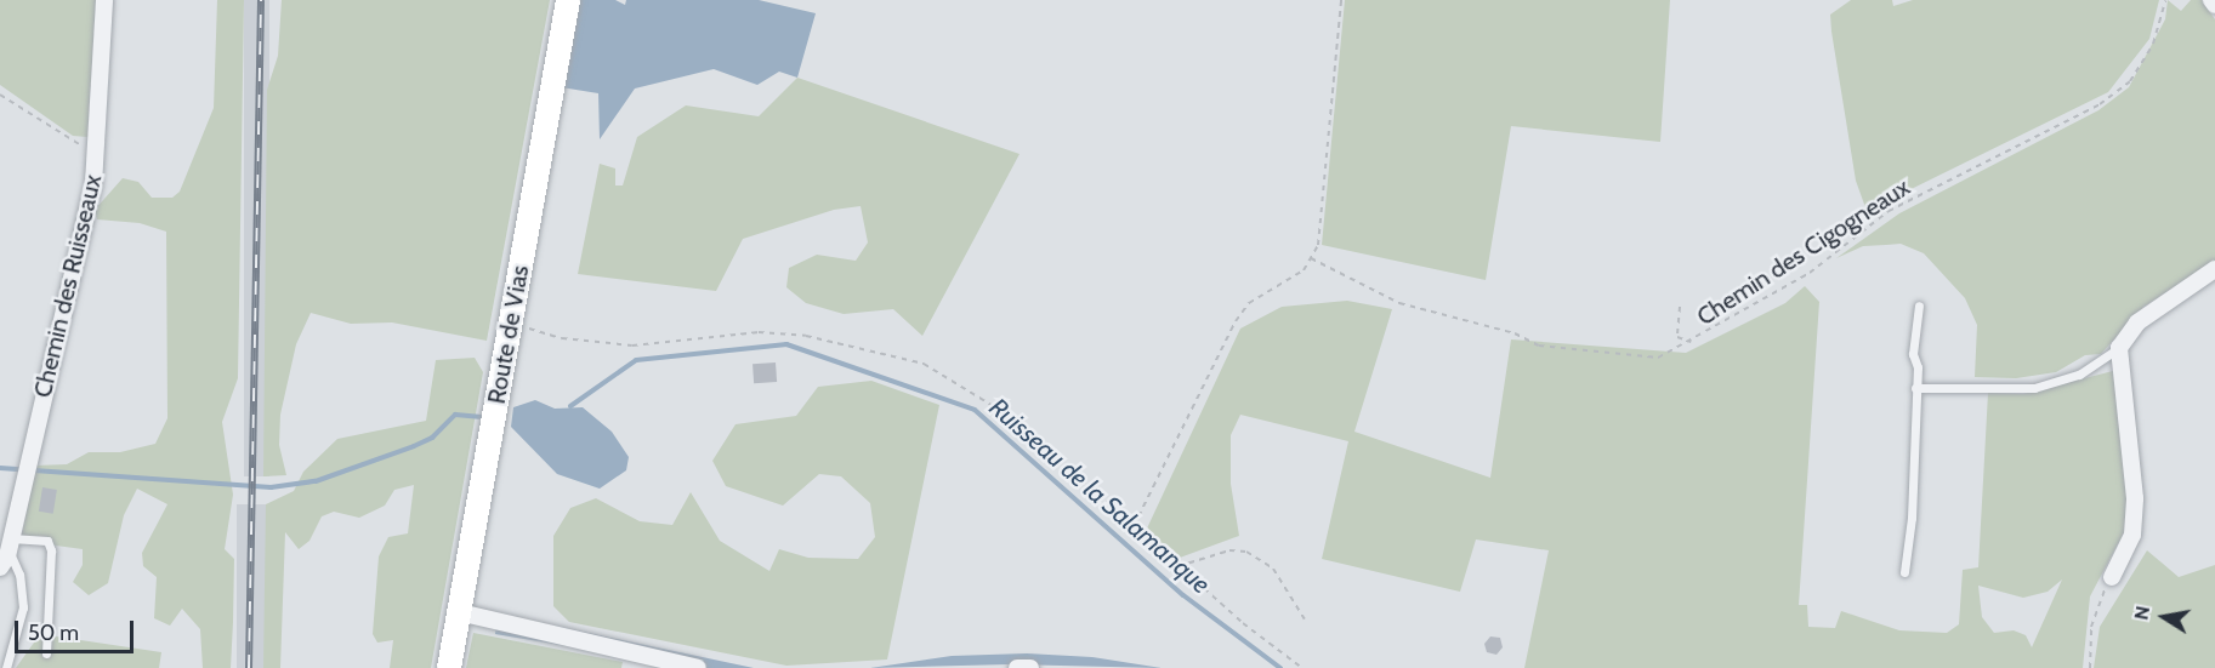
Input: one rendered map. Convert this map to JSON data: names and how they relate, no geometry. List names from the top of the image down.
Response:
{
  "streets": {
    "main road": ["Route de Vias"],
    "street": ["Chemin des Ruisseaux"],
    "path": ["Chemin des Cigogneaux"]
  },
  "water": ["Ruisseau de la Salamanque"],
  "scale_bar": "50 m",
  "north": "left"
}
